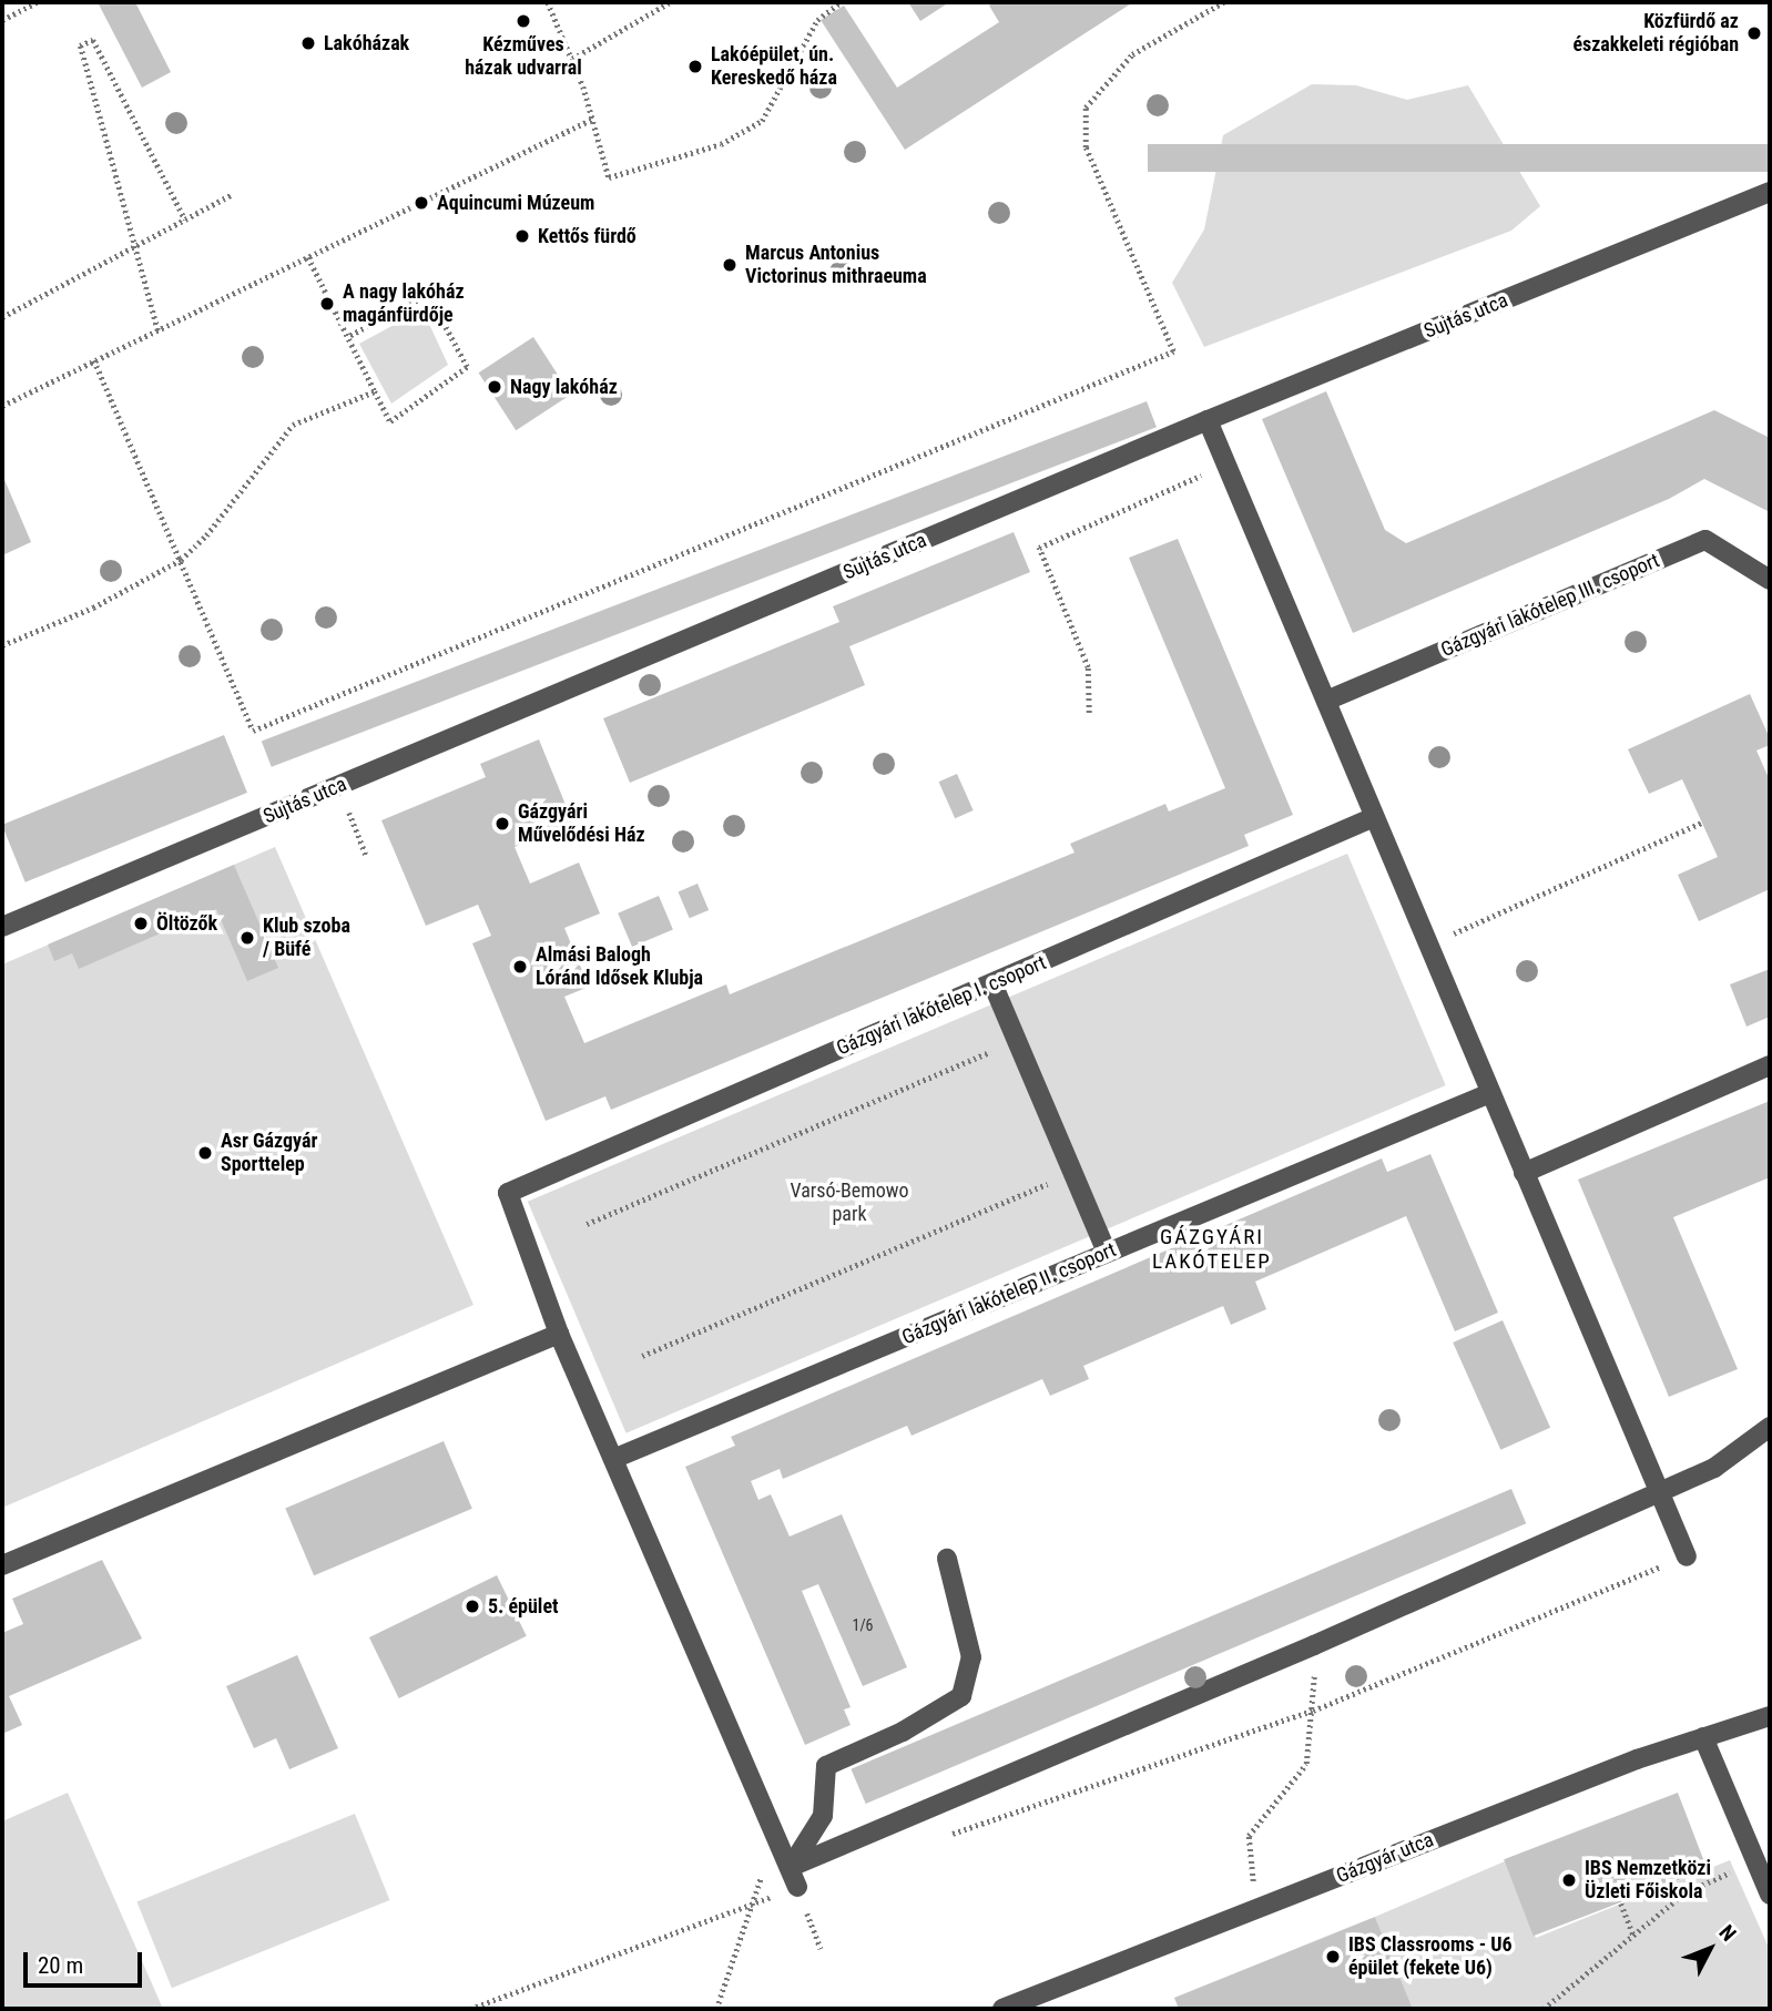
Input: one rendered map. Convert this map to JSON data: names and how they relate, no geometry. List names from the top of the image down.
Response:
{
  "streets": {
    "street": [
      "Sujtás utca",
      "Gázgyári lakótelep III. csoport",
      "Gázgyári lakótelep I. csoport",
      "Gázgyári lakótelep II. csoport",
      "Gázgyár utca"
    ]
  },
  "districts": ["GÁZGYÁRI LAKÓTELEP"],
  "parks": ["Varsó-Bemowo park"],
  "places": [
    "Kézműves házak udvarral",
    "Közfürdő az északkeleti régióban",
    "Lakóházak",
    "Lakóépület, ún. Kereskedő háza",
    "Aquincumi Múzeum",
    "Kettős fürdő",
    "Marcus Antonius Victorinus mithraeuma",
    "A nagy lakóház magánfürdője",
    "Nagy lakóház",
    "Gázgyári Művelődési Ház",
    "Öltözők",
    "Klub szoba / Büfé",
    "Almási Balogh Lóránd Idősek Klubja",
    "Asr Gázgyár Sporttelep",
    "5. épület",
    "IBS Nemzetközi Üzleti Főiskola",
    "IBS Classrooms - U6 épület (fekete U6)"
  ],
  "house_numbers": ["1/6"],
  "scale_bar": "20 m",
  "north": "top right"
}
